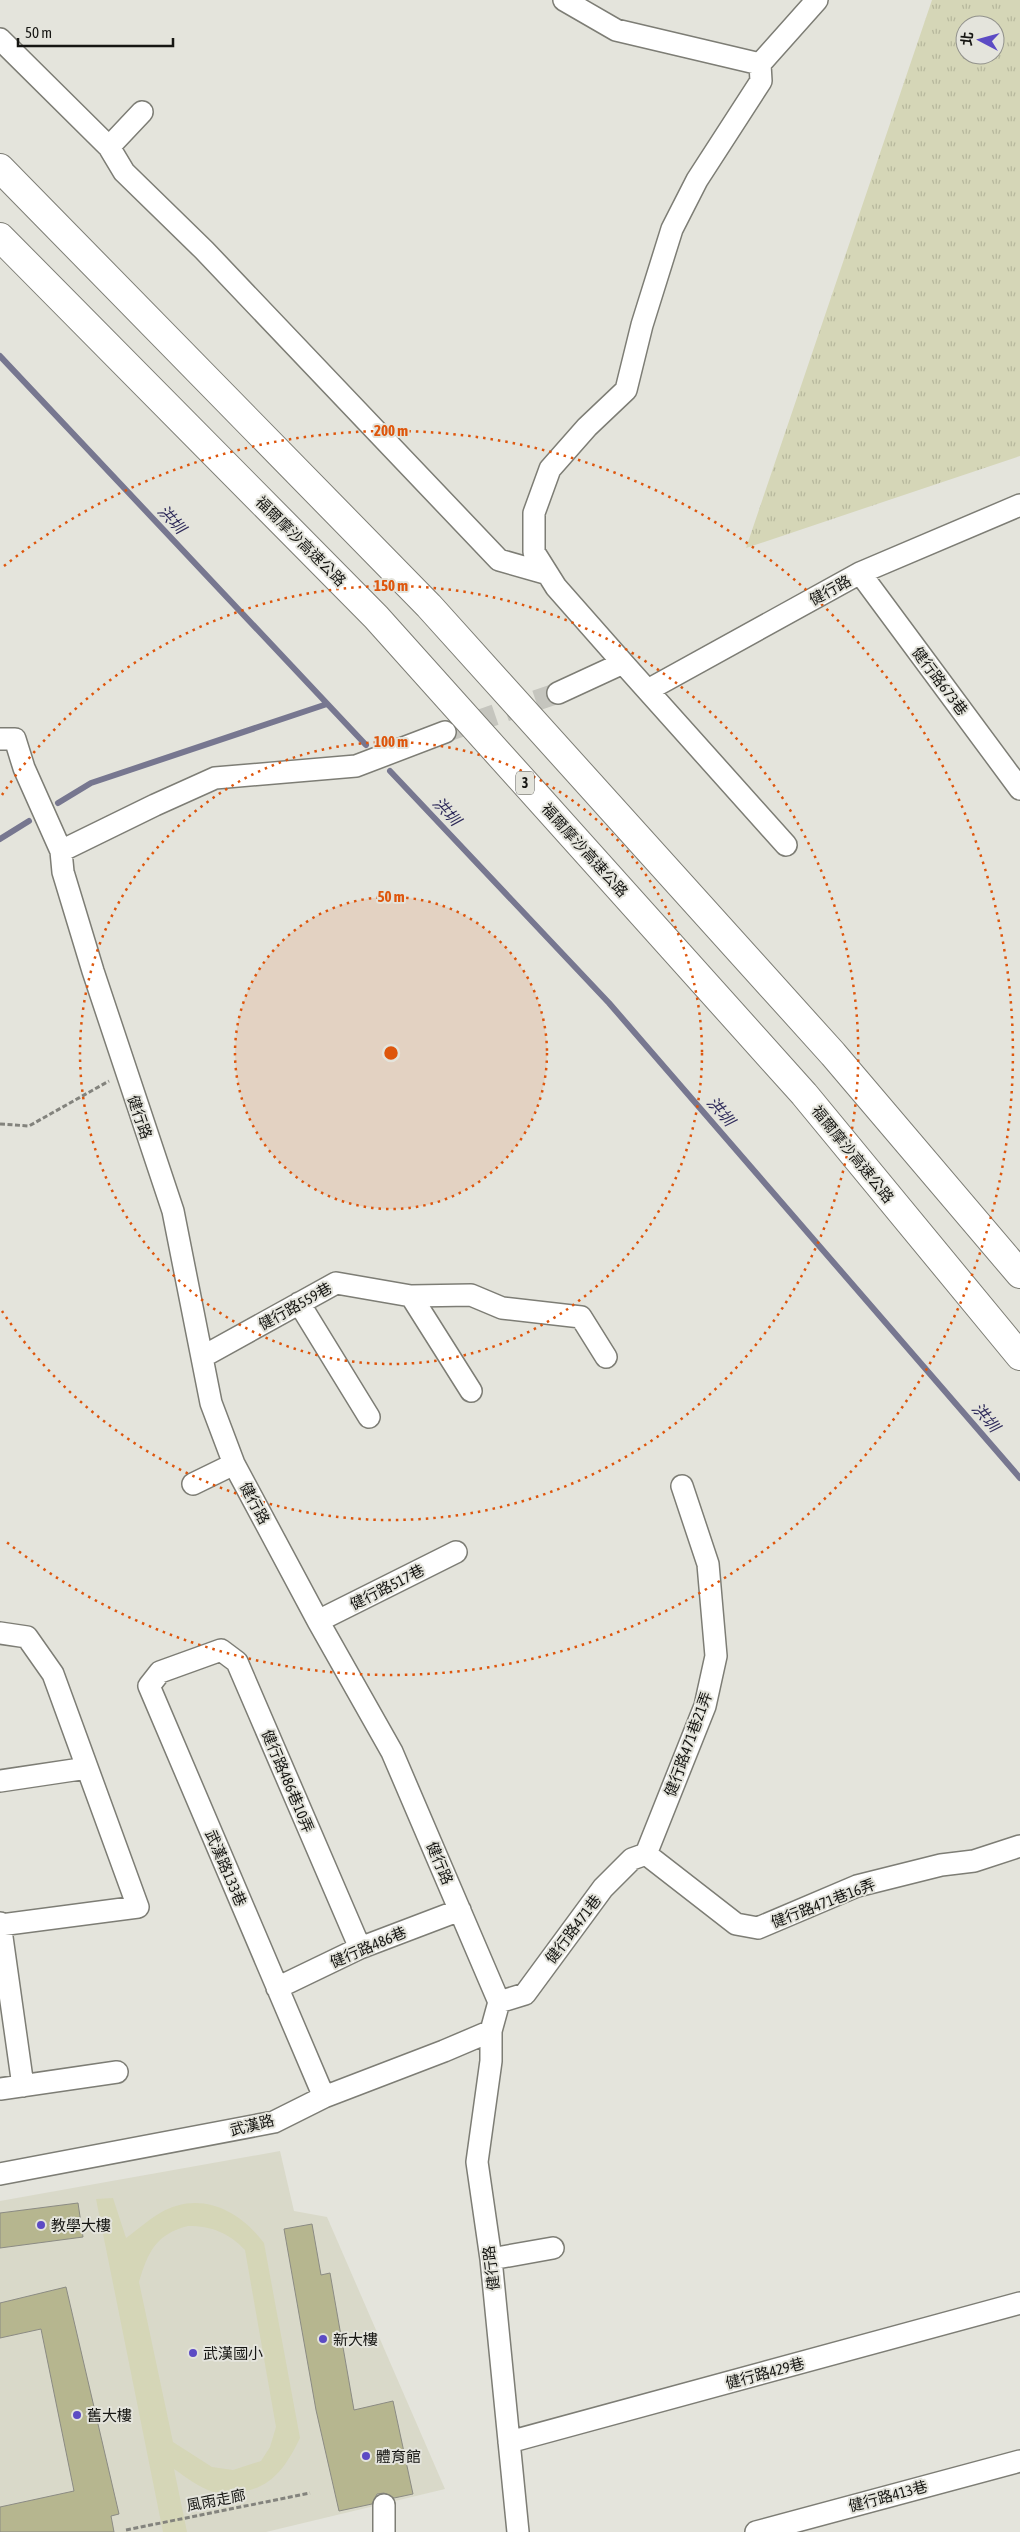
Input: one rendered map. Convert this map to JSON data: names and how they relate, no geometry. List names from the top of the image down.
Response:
{
  "streets": {
    "highway": ["福爾摩沙高速公路", "3"],
    "street": [
      "健行路",
      "健行路673巷",
      "健行路559巷",
      "健行路517巷",
      "健行路471巷21弄",
      "健行路486巷10弄",
      "武漢路133巷",
      "健行路471巷16弄",
      "健行路471巷",
      "健行路486巷",
      "武漢路",
      "健行路429巷",
      "健行路413巷"
    ],
    "path": ["風雨走廊"]
  },
  "crossings": [
    ["健行路", "健行路673巷"],
    ["健行路", "健行路559巷"],
    ["健行路", "健行路517巷"],
    ["健行路", "健行路471巷"],
    ["健行路", "健行路486巷"],
    ["健行路", "武漢路"],
    ["健行路", "健行路429巷"],
    ["健行路471巷21弄", "健行路471巷16弄"],
    ["健行路471巷21弄", "健行路471巷"],
    ["健行路486巷10弄", "武漢路133巷"],
    ["健行路486巷10弄", "健行路486巷"],
    ["武漢路133巷", "健行路486巷"],
    ["武漢路133巷", "武漢路"],
    ["健行路471巷16弄", "健行路471巷"]
  ],
  "water": ["洪圳"],
  "places": [
    "教學大樓",
    "新大樓",
    "武漢國小",
    "舊大樓",
    "體育館"
  ],
  "scale_bar": "50 m",
  "north": "left",
  "rings": [
    "200 m",
    "150 m",
    "100 m",
    "50 m"
  ]
}
